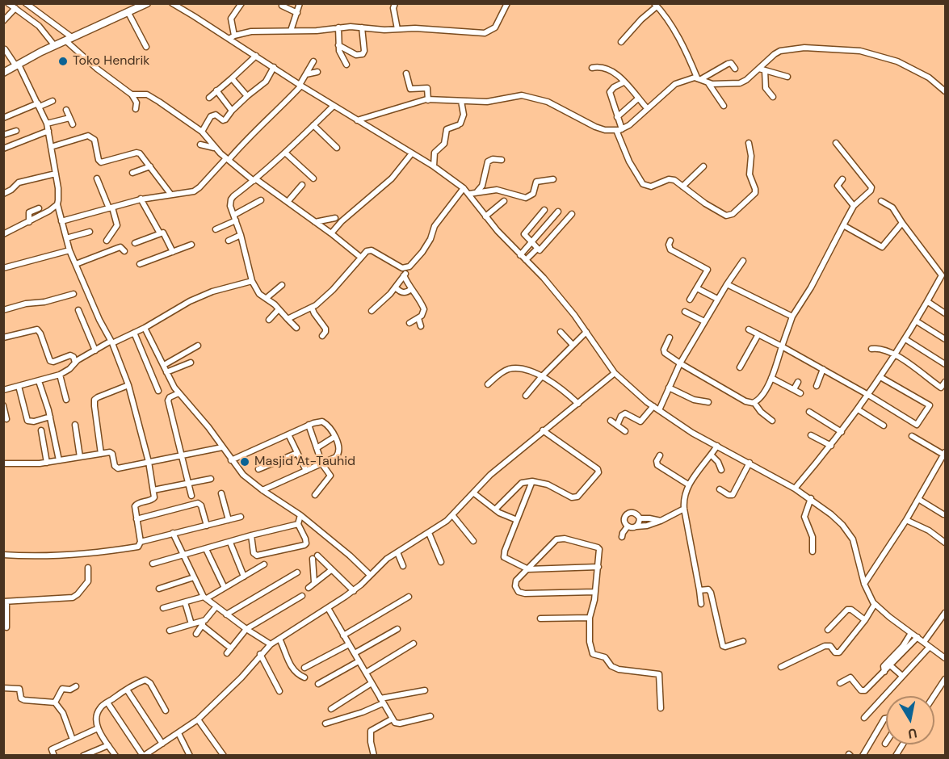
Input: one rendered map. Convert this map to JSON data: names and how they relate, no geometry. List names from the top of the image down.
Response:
{
  "places": ["Toko Hendrik", "Masjid At-Tauhid"],
  "north": "bottom"
}
